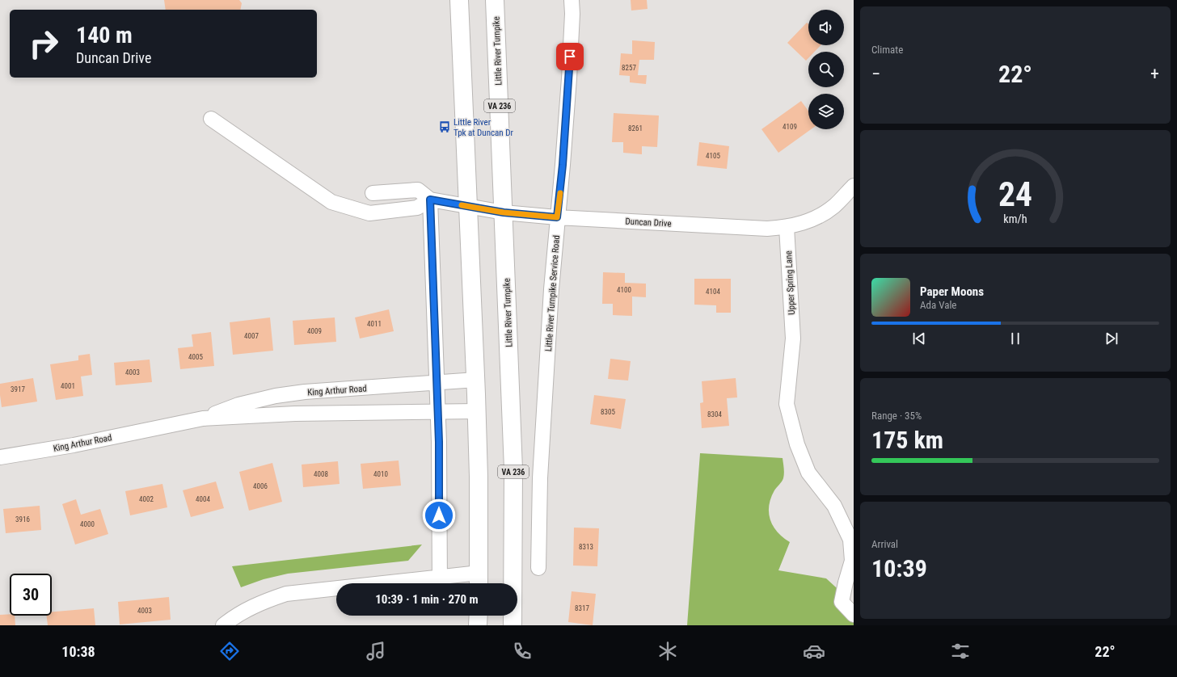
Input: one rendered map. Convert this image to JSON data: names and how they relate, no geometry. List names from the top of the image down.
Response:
{
  "streets": {
    "main road": ["Little River Turnpike", "VA 236"],
    "street": [
      "Duncan Drive",
      "Upper Spring Lane",
      "Little River Turnpike Service Road",
      "King Arthur Road"
    ]
  },
  "crossings": [
    ["Little River Turnpike", "Duncan Drive"],
    ["Duncan Drive", "Upper Spring Lane"],
    ["Duncan Drive", "Little River Turnpike Service Road"]
  ],
  "places": {
    "bus stop": ["Little River Tpk at Duncan Dr"]
  },
  "house_numbers": [
    "8257",
    "4109",
    "8261",
    "4105",
    "4100",
    "4104",
    "4011",
    "4009",
    "4007",
    "4005",
    "4003",
    "4001",
    "3917",
    "8305",
    "8304",
    "4008",
    "4010",
    "4006",
    "4002",
    "4004",
    "3916",
    "4000",
    "8313",
    "8317",
    "4003"
  ],
  "page": {
    "tile": [
      "Climate",
      ["Range · 35%", "175 km"],
      ["Arrival", "10:39"]
    ],
    "turn": ["140 m", "Duncan Drive"],
    "heat": ["−", "22°", "+"],
    "song": ["Paper Moons", "Ada Vale"],
    "limit": "30",
    "trip": "10:39 · 1 min · 270 m",
    "tabs": ["10:38", "22°"],
    "gauge": ["24", "km/h"]
  }
}
